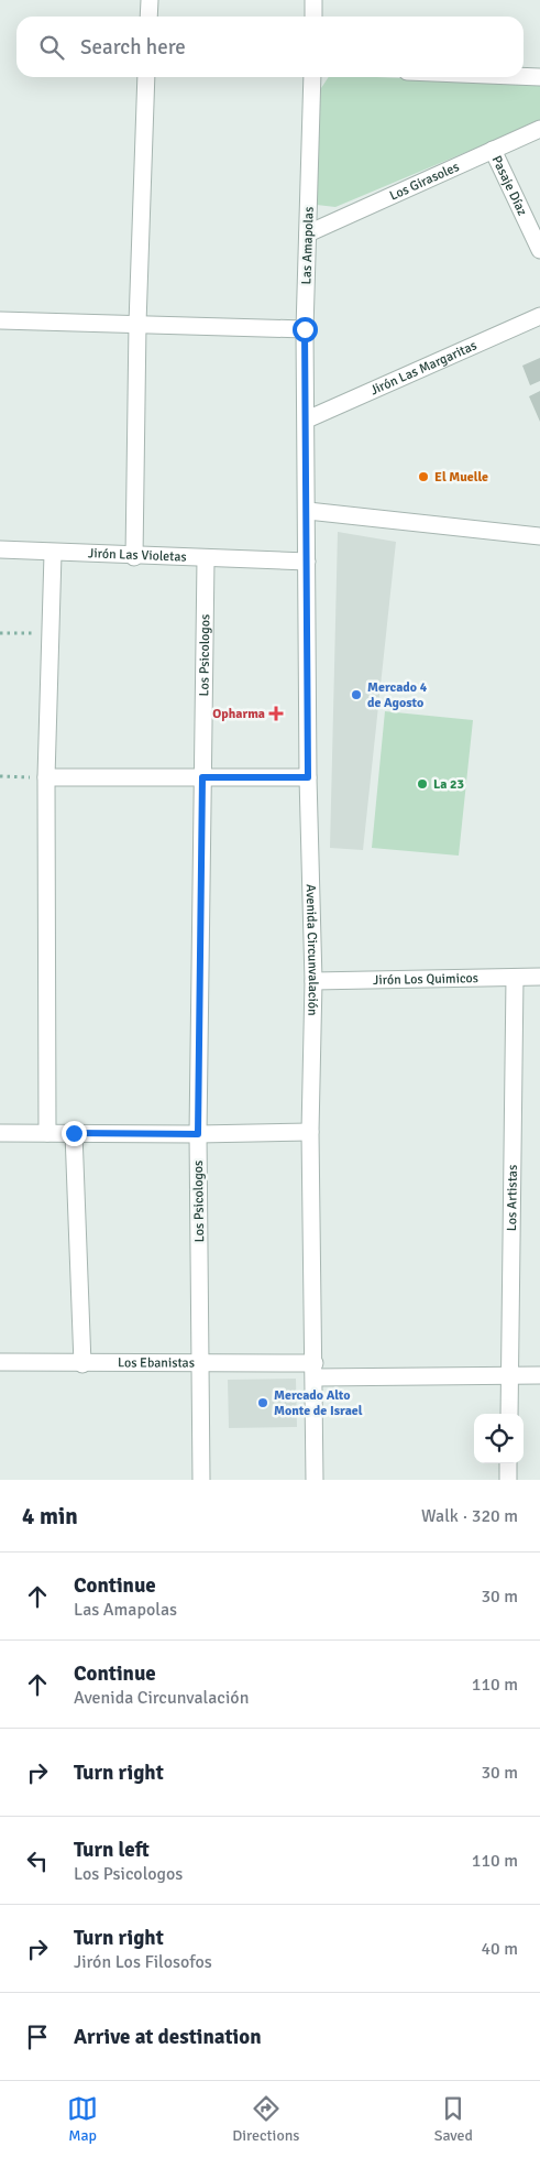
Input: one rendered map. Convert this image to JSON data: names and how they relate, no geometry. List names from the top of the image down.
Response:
{
  "streets": {
    "street": [
      "Los Girasoles",
      "Pasaje Díaz",
      "Las Amapolas",
      "Jirón Las Margaritas",
      "Jirón Las Violetas",
      "Los Psicologos",
      "Avenida Circunvalación",
      "Jirón Los Quimicos",
      "Los Artistas",
      "Los Ebanistas"
    ]
  },
  "crossings": [
    ["Los Girasoles", "Pasaje Díaz"],
    ["Los Girasoles", "Las Amapolas"],
    ["Las Amapolas", "Jirón Las Margaritas"],
    ["Las Amapolas", "Avenida Circunvalación"],
    ["Jirón Las Margaritas", "Avenida Circunvalación"],
    ["Jirón Las Violetas", "Los Psicologos"],
    ["Jirón Las Violetas", "Avenida Circunvalación"],
    ["Los Psicologos", "Los Ebanistas"],
    ["Avenida Circunvalación", "Jirón Los Quimicos"],
    ["Avenida Circunvalación", "Los Ebanistas"],
    ["Jirón Los Quimicos", "Los Artistas"],
    ["Los Artistas", "Los Ebanistas"]
  ],
  "places": {
    "other": [
      "El Muelle",
      "Mercado 4 de Agosto",
      "La 23",
      "Mercado Alto Monte de Israel"
    ],
    "health": ["Opharma"]
  },
  "page": {
    "search": "Search here",
    "heading": ["4 min", "Walk · 320 m"],
    "list": [
      ["Continue", "Las Amapolas", "30 m"],
      ["Continue", "Avenida Circunvalación", "110 m"],
      ["Turn right", "30 m"],
      ["Turn left", "Los Psicologos", "110 m"],
      ["Turn right", "Jirón Los Filosofos", "40 m"],
      "Arrive at destination"
    ],
    "nav": ["Map", "Directions", "Saved"]
  }
}
